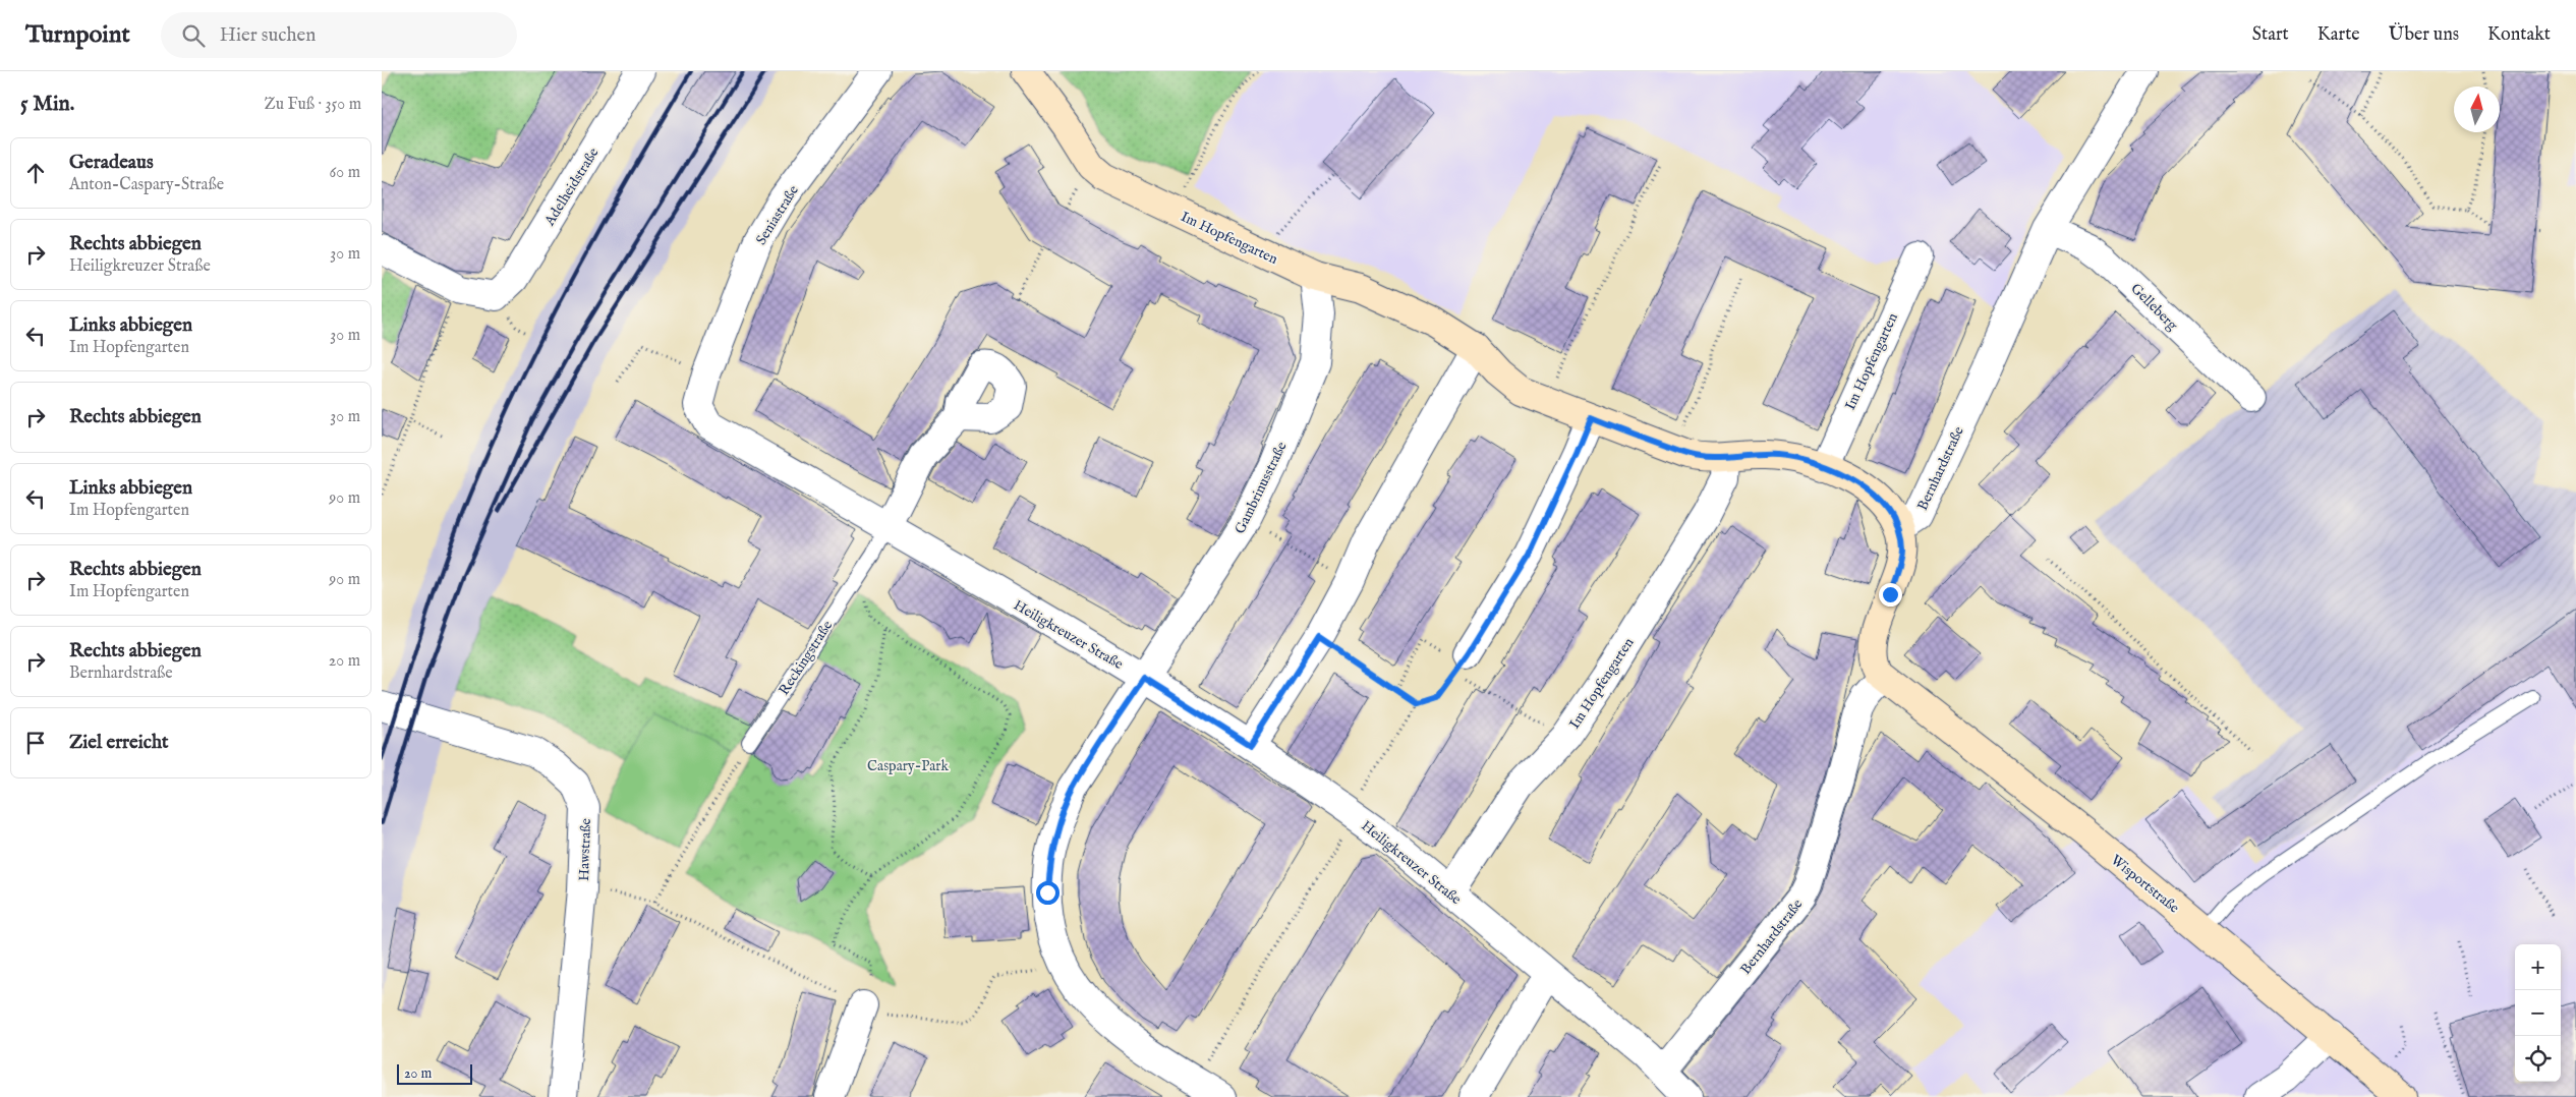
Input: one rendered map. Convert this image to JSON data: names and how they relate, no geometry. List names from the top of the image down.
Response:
{
  "streets": {
    "street": [
      "Adelheidstraße",
      "Seniastraße",
      "Im Hopfengarten",
      "Gelleberg",
      "Bernhardstraße",
      "Gambrinusstraße",
      "Heiligkreuzer Straße",
      "Reckingstraße",
      "Hawstraße",
      "Wisportstraße"
    ]
  },
  "crossings": [
    ["Seniastraße", "Heiligkreuzer Straße"],
    ["Im Hopfengarten", "Bernhardstraße"],
    ["Im Hopfengarten", "Gambrinusstraße"],
    ["Im Hopfengarten", "Heiligkreuzer Straße"],
    ["Gelleberg", "Bernhardstraße"],
    ["Bernhardstraße", "Heiligkreuzer Straße"],
    ["Bernhardstraße", "Wisportstraße"],
    ["Gambrinusstraße", "Heiligkreuzer Straße"],
    ["Heiligkreuzer Straße", "Reckingstraße"]
  ],
  "parks": ["Caspary-Park"],
  "scale_bar": "20 m",
  "north": "top",
  "page": {
    "header": "Turnpoint",
    "search": "Hier suchen",
    "nav": [
      "Start",
      "Karte",
      "Über uns",
      "Kontakt"
    ],
    "heading": ["5 Min.", "Zu Fuß · 350 m"],
    "list": [
      ["Geradeaus", "Anton-Caspary-Straße", "60 m"],
      ["Rechts abbiegen", "Heiligkreuzer Straße", "30 m"],
      ["Links abbiegen", "Im Hopfengarten", "30 m"],
      ["Rechts abbiegen", "30 m"],
      ["Links abbiegen", "Im Hopfengarten", "90 m"],
      ["Rechts abbiegen", "Im Hopfengarten", "90 m"],
      ["Rechts abbiegen", "Bernhardstraße", "20 m"],
      "Ziel erreicht"
    ],
    "map_buttons": ["+", "−"],
    "scale": "20 m"
  }
}
